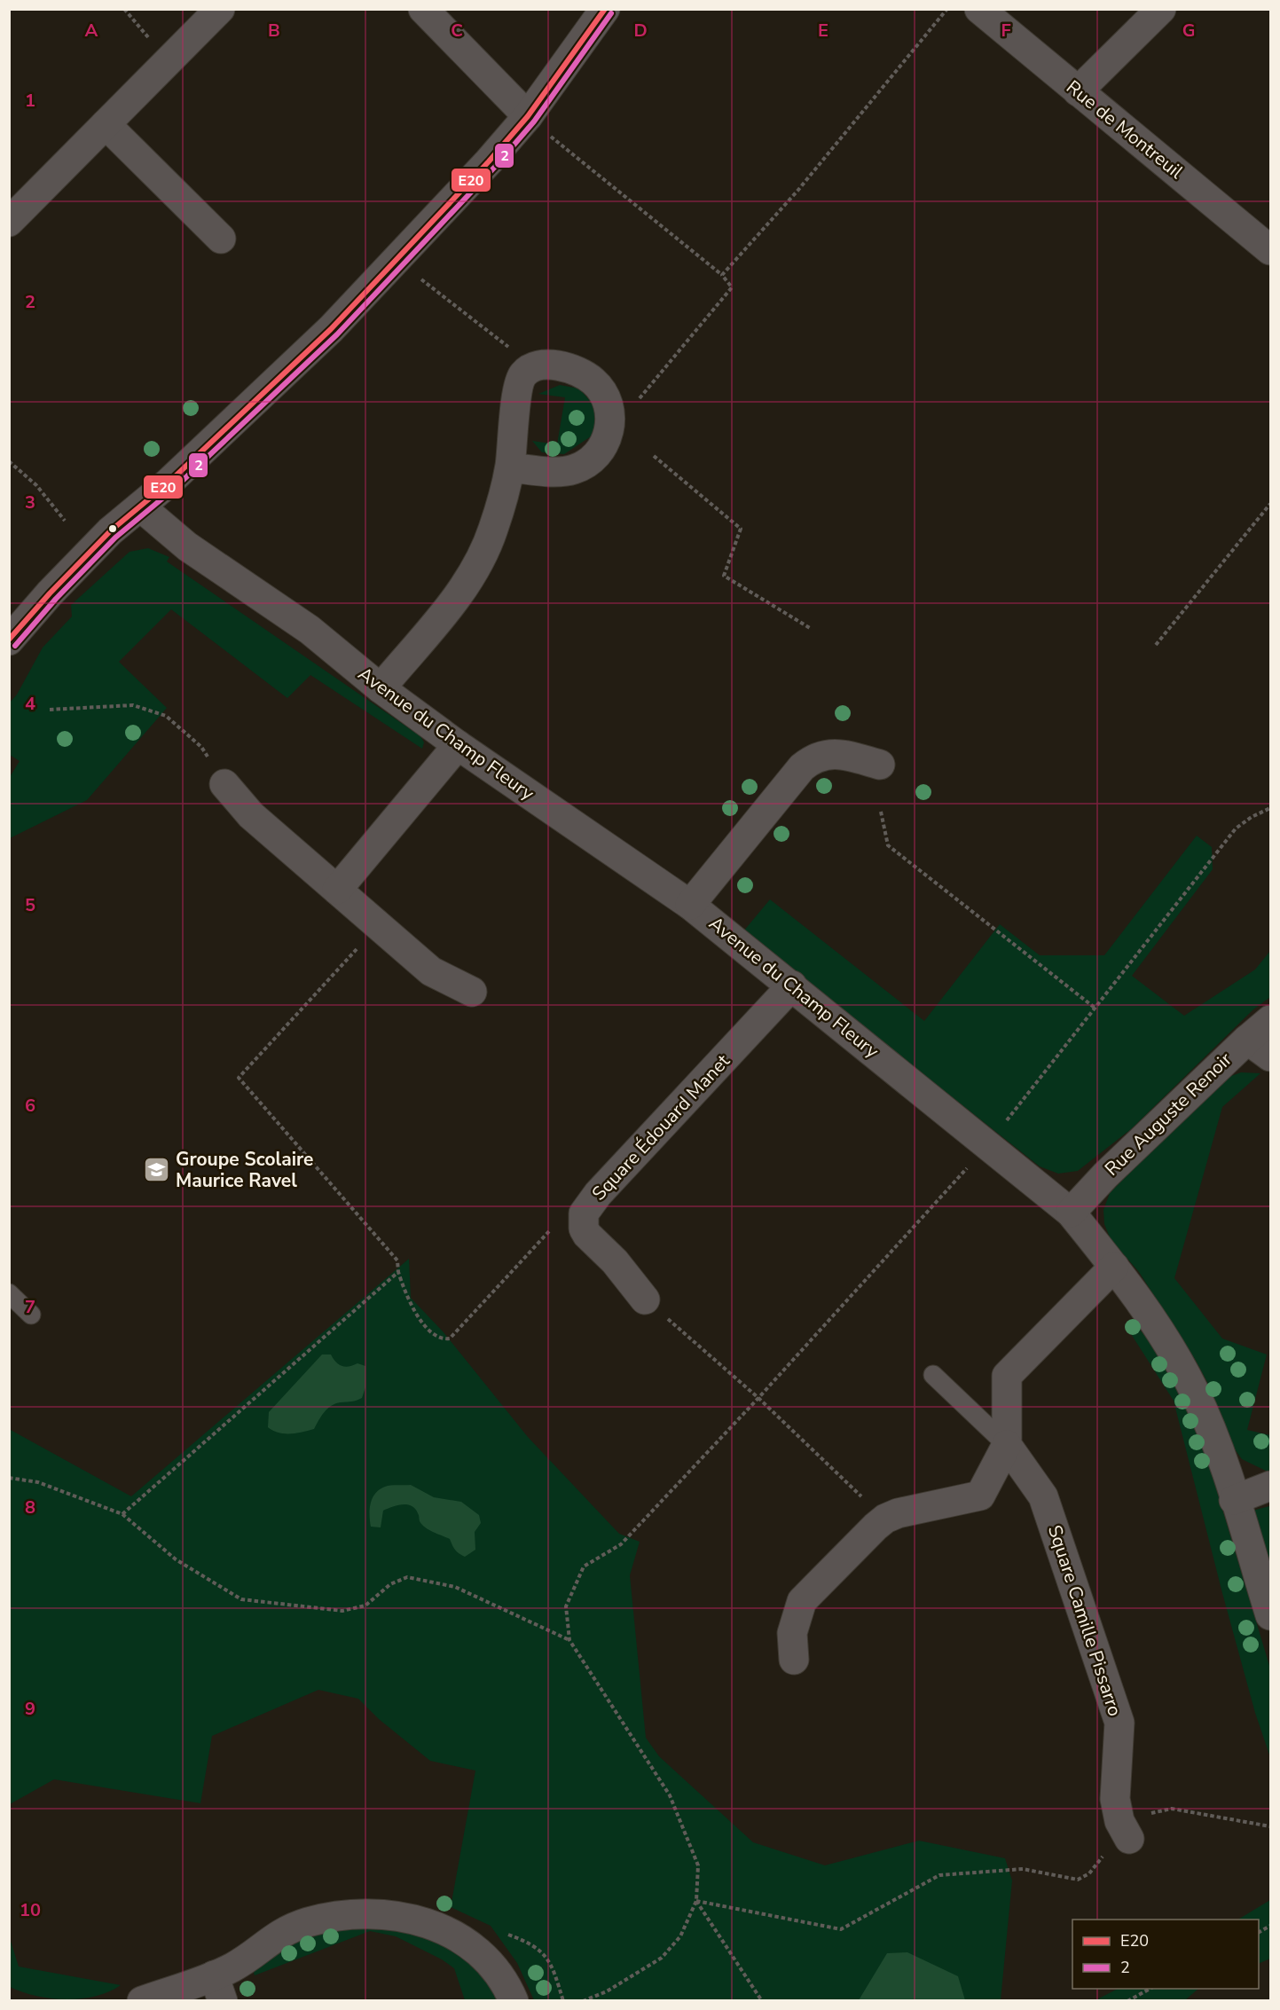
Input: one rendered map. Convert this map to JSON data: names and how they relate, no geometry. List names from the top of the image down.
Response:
{
  "streets": {
    "street": [
      "Rue de Montreuil",
      "Avenue du Champ Fleury",
      "Rue Auguste Renoir",
      "Square Édouard Manet",
      "Square Camille Pissarro"
    ]
  },
  "crossings": [
    ["Avenue du Champ Fleury", "Rue Auguste Renoir"],
    ["Avenue du Champ Fleury", "Square Édouard Manet"]
  ],
  "places": {
    "school or university": ["Groupe Scolaire Maurice Ravel"]
  },
  "lines": ["transit line E20", "transit line 2"],
  "legend": ["E20", "2"],
  "grid": {
    "columns": [
      "A",
      "B",
      "C",
      "D",
      "E",
      "F",
      "G"
    ],
    "rows": [
      "1",
      "2",
      "3",
      "4",
      "5",
      "6",
      "7",
      "8",
      "9",
      "10"
    ]
  }
}
